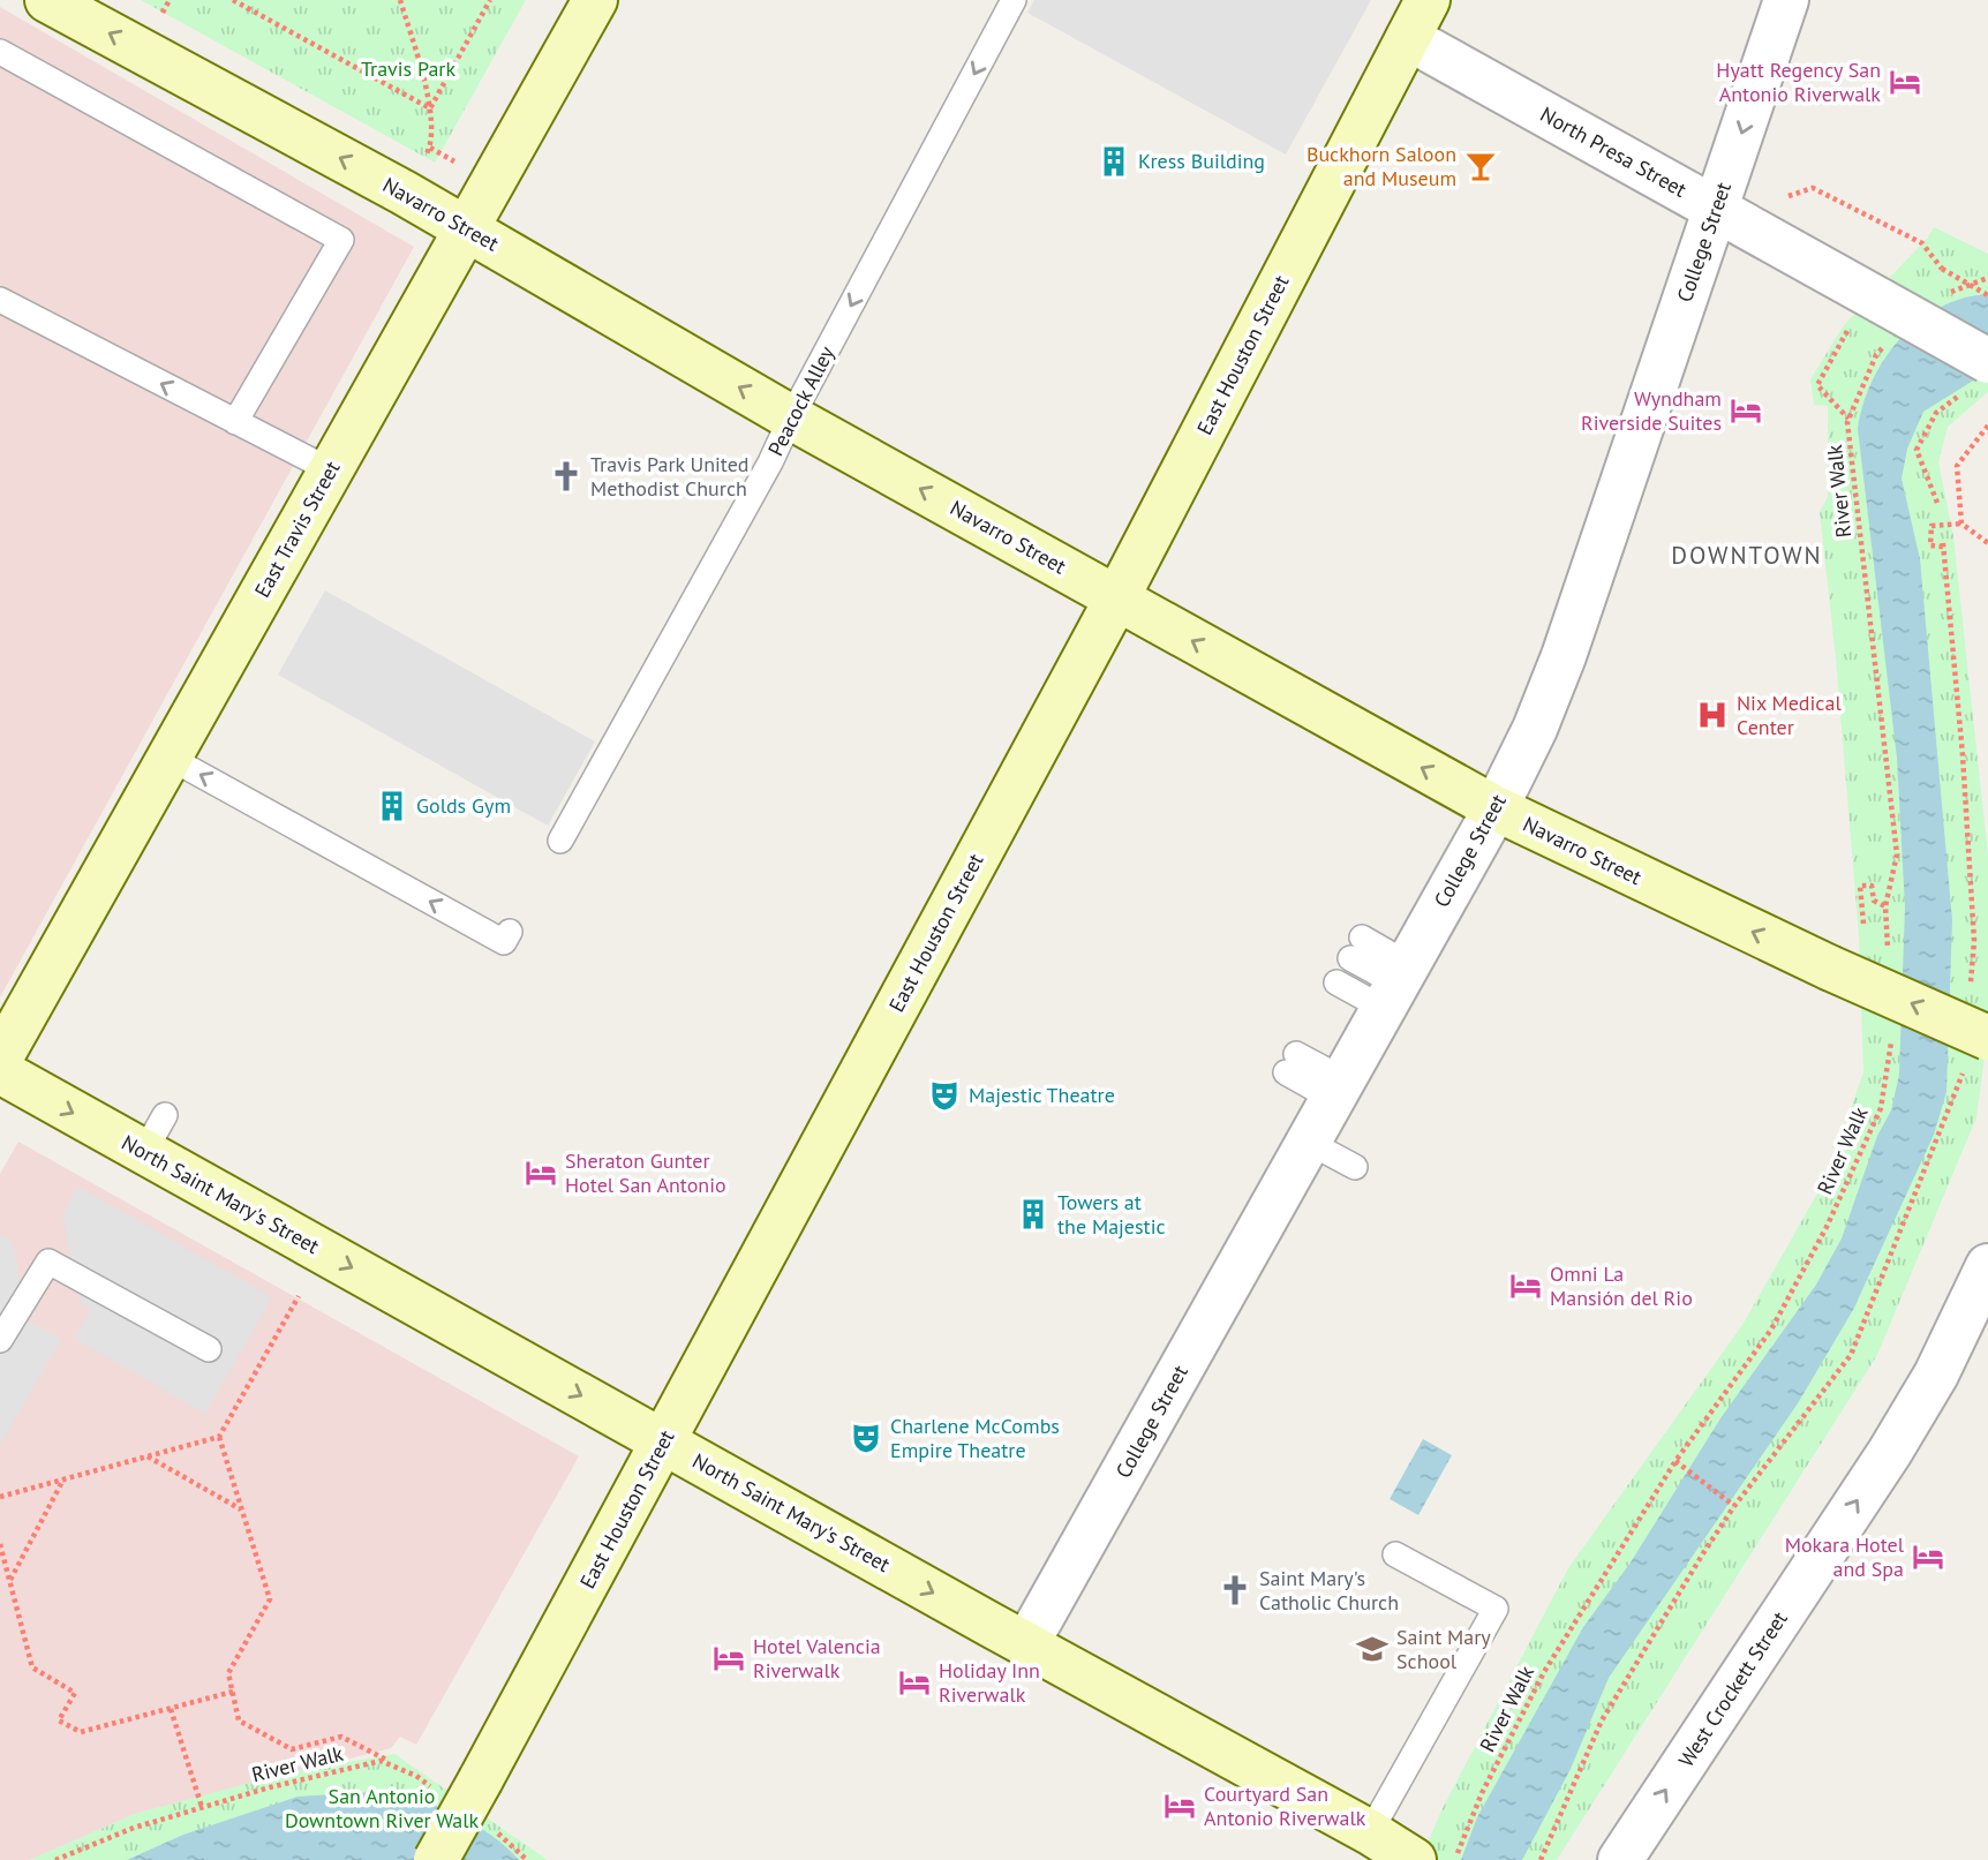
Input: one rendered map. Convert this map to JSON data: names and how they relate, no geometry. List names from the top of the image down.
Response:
{
  "streets": {
    "main road": [
      "Navarro Street",
      "East Houston Street",
      "East Travis Street",
      "North Saint Mary's Street"
    ],
    "street": ["North Presa Street", "College Street", "West Crockett Street"],
    "lane": ["Peacock Alley"],
    "path": ["River Walk"]
  },
  "crossings": [
    ["North Presa Street", "College Street"],
    ["North Presa Street", "East Houston Street"],
    ["Navarro Street", "College Street"],
    ["Navarro Street", "East Houston Street"],
    ["Navarro Street", "Peacock Alley"],
    ["Navarro Street", "East Travis Street"],
    ["College Street", "North Saint Mary's Street"],
    ["East Houston Street", "River Walk"],
    ["East Houston Street", "North Saint Mary's Street"]
  ],
  "one_way": [
    "Navarro Street",
    "Peacock Alley",
    "North Saint Mary's Street",
    "West Crockett Street"
  ],
  "districts": ["DOWNTOWN"],
  "parks": ["Travis Park", "San Antonio Downtown River Walk"],
  "places": {
    "hotel": [
      "Hyatt Regency San Antonio Riverwalk",
      "Wyndham Riverside Suites",
      "Sheraton Gunter Hotel San Antonio",
      "Omni La Mansión del Rio",
      "Mokara Hotel and Spa",
      "Hotel Valencia Riverwalk",
      "Holiday Inn Riverwalk",
      "Courtyard San Antonio Riverwalk"
    ],
    "building": ["Kress Building", "Golds Gym", "Towers at the Majestic"],
    "bar": ["Buckhorn Saloon and Museum"],
    "church": ["Travis Park United Methodist Church", "Saint Mary's Catholic Church"],
    "hospital": ["Nix Medical Center"],
    "theatre": ["Majestic Theatre", "Charlene McCombs Empire Theatre"],
    "school or university": ["Saint Mary School"]
  }
}
